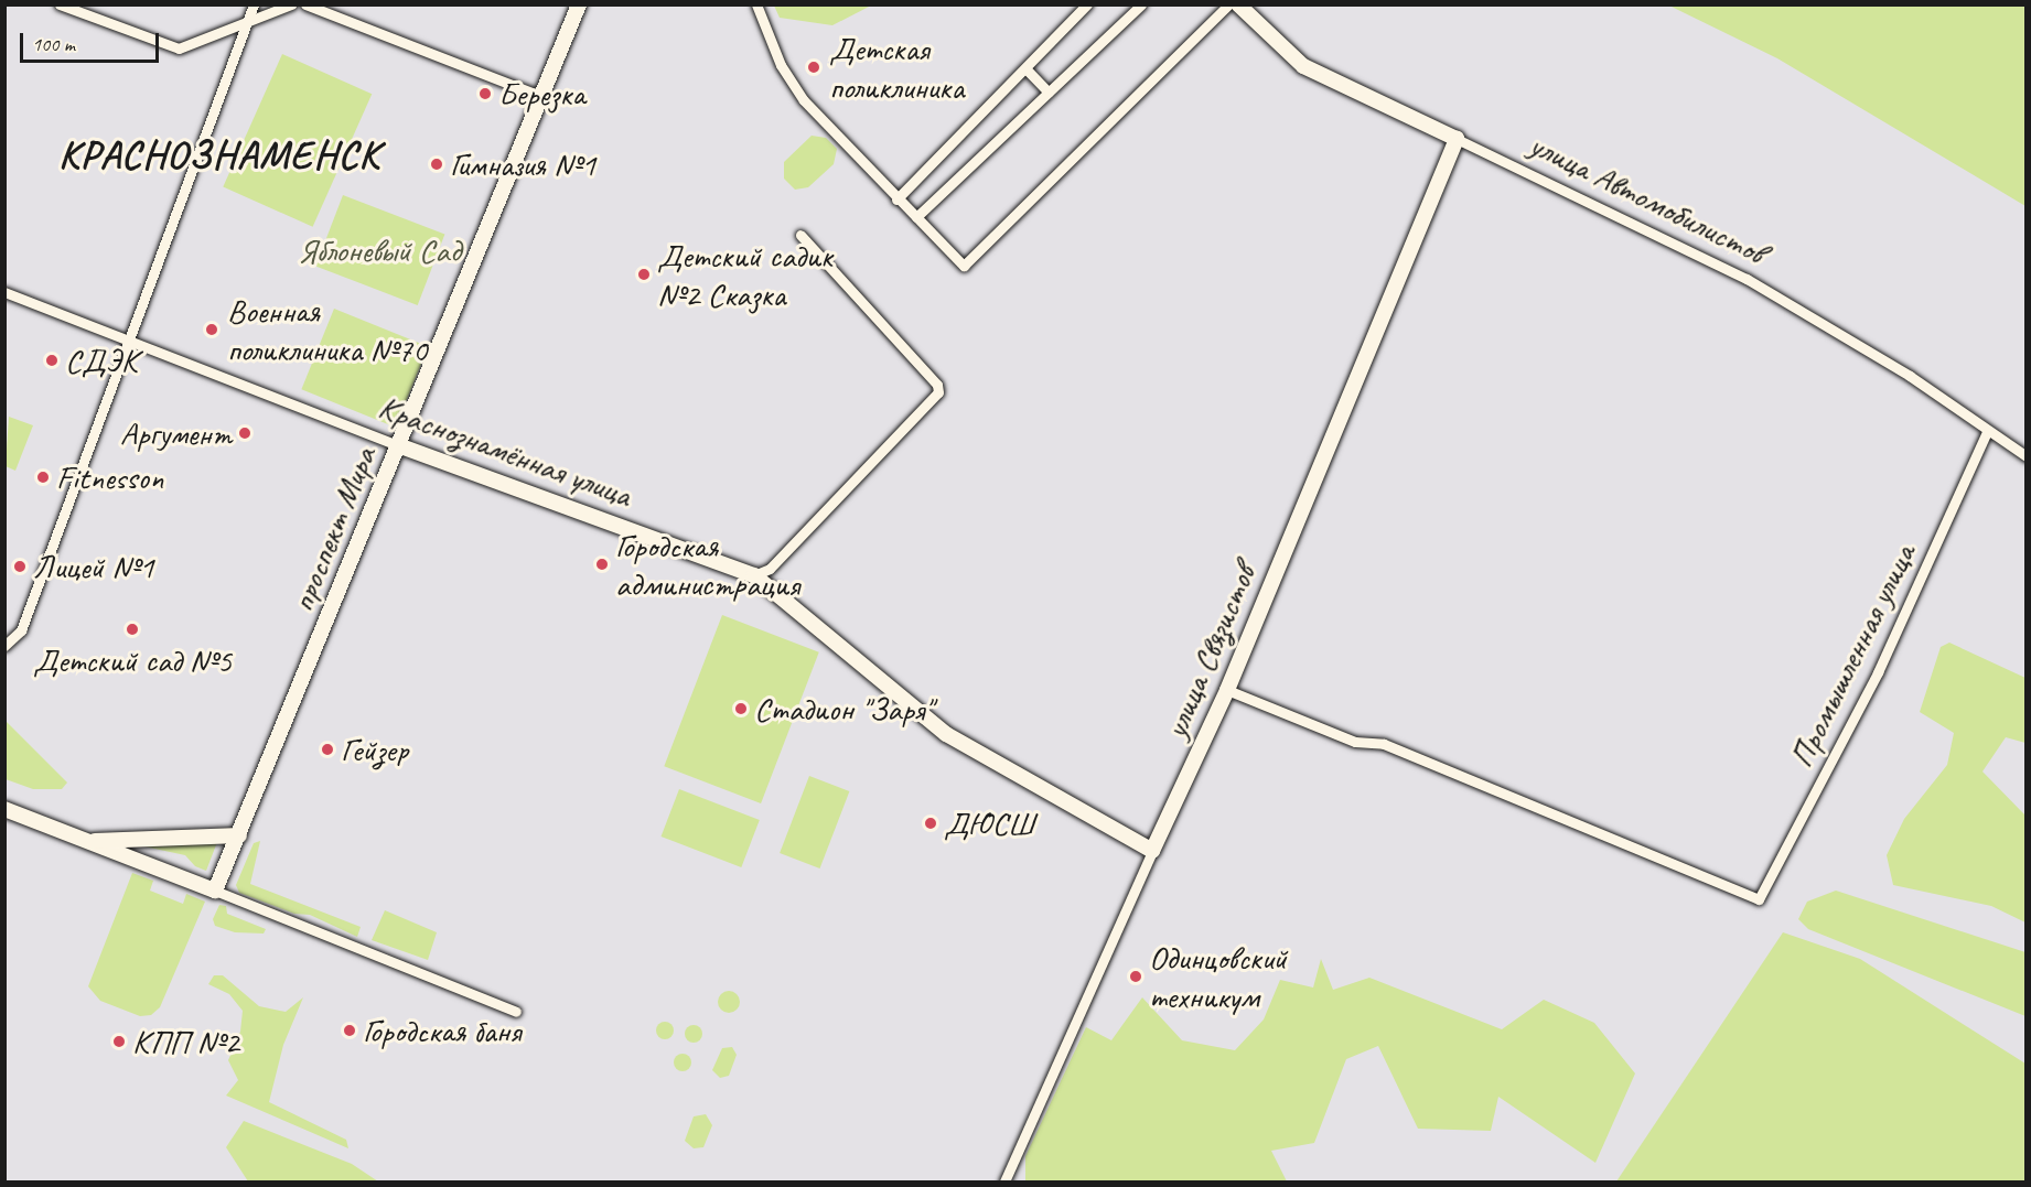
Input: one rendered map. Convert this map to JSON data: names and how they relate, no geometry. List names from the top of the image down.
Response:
{
  "streets": {
    "street": [
      "улица Автомобилистов",
      "Краснознамённая улица",
      "проспект Мира",
      "улица Связистов",
      "Промышленная улица"
    ]
  },
  "crossings": [
    ["улица Автомобилистов", "улица Связистов"],
    ["улица Автомобилистов", "Промышленная улица"],
    ["Краснознамённая улица", "проспект Мира"],
    ["Краснознамённая улица", "улица Связистов"],
    ["улица Связистов", "Промышленная улица"]
  ],
  "districts": ["КРАСНОЗНАМЕНСК"],
  "parks": ["Яблоневый Сад"],
  "places": [
    "Детская поликлиника",
    "Березка",
    "Гимназия №1",
    "Детский садик №2 Сказка",
    "Военная поликлиника №70",
    "СДЭК",
    "Аргумент",
    "Fitnesson",
    "Городская администрация",
    "Лицей №1",
    "Детский сад №5",
    "Стадион \"Заря\"",
    "Гейзер",
    "ДЮСШ",
    "Одинцовский техникум",
    "Городская баня",
    "КПП №2"
  ],
  "scale_bar": "100 m"
}
